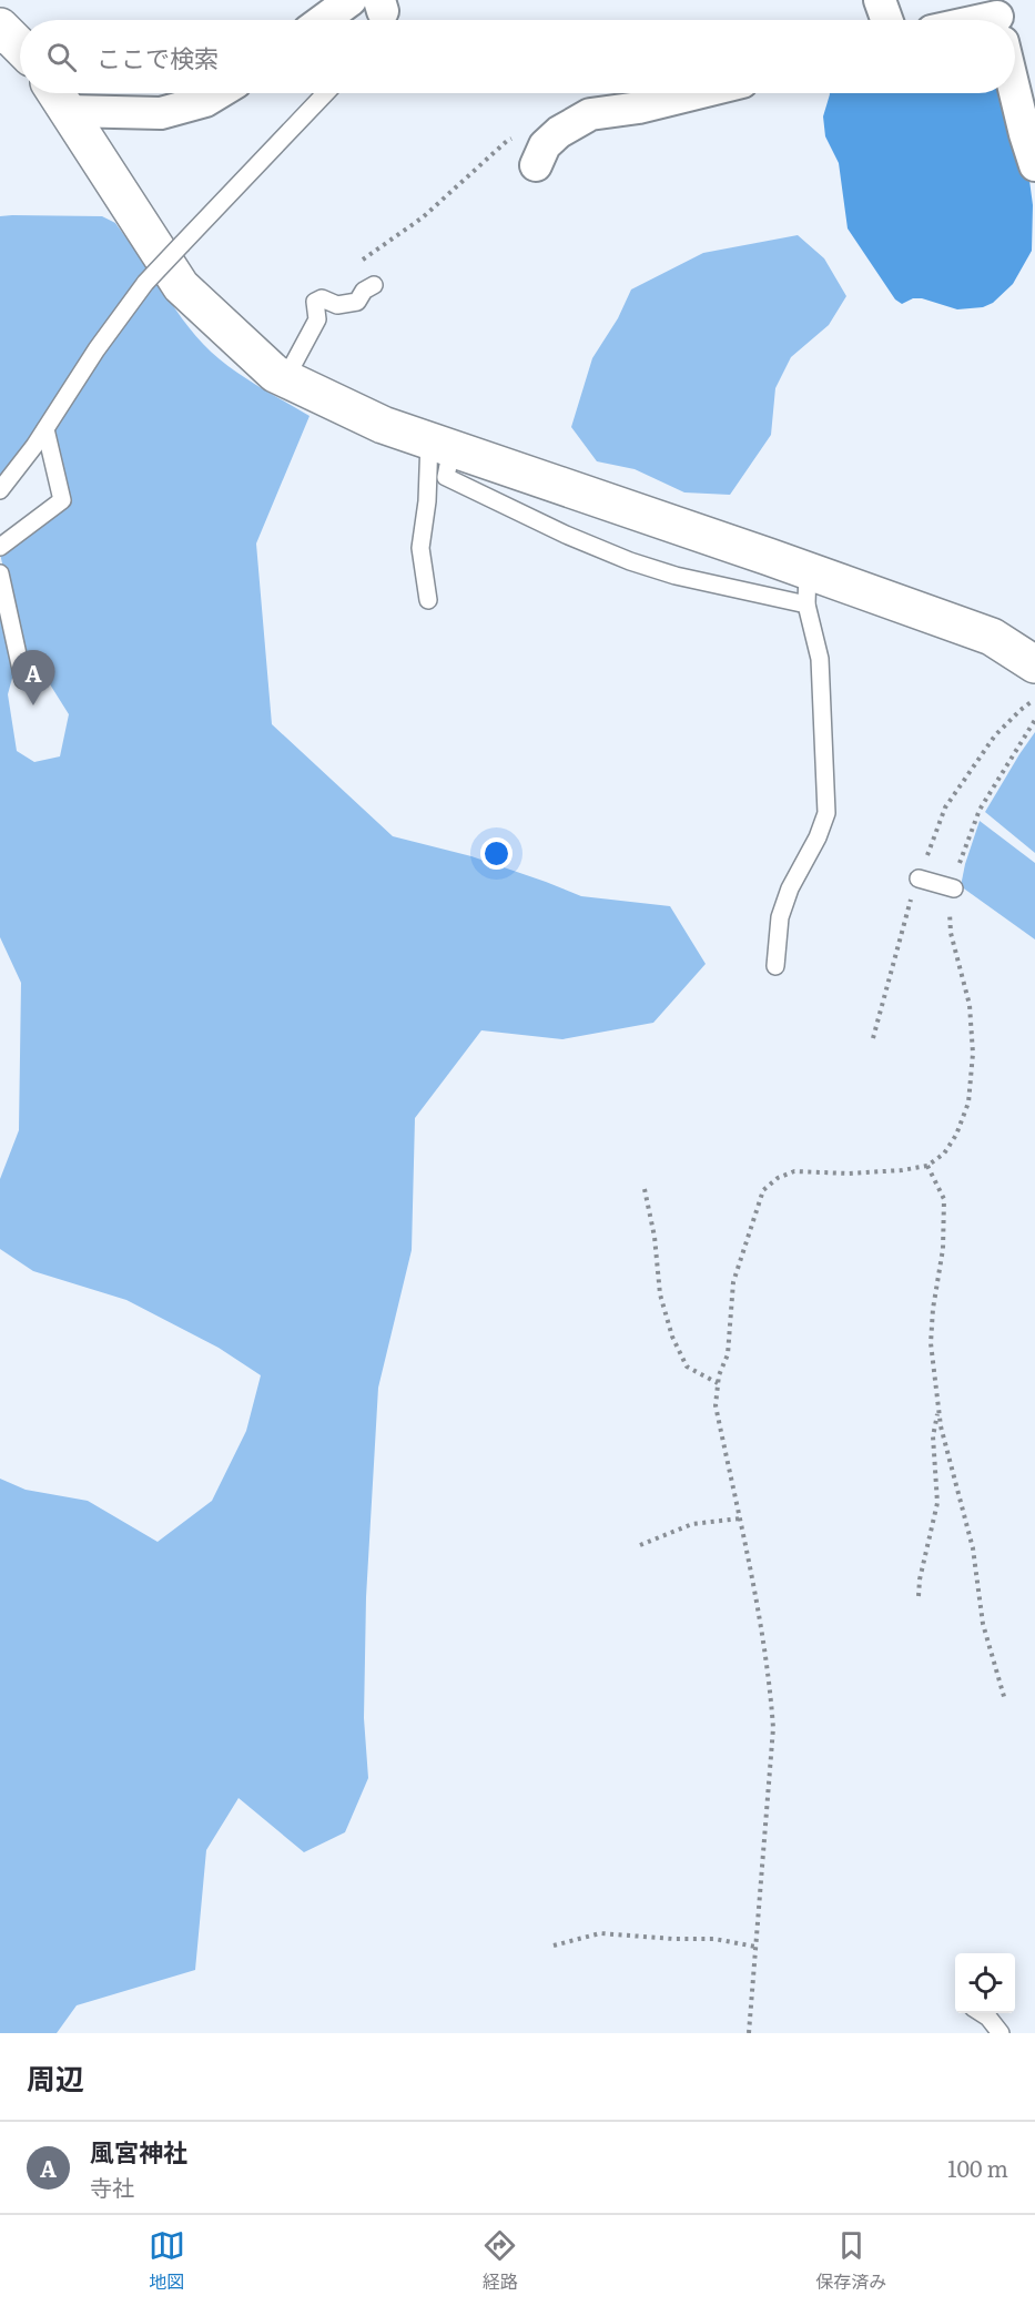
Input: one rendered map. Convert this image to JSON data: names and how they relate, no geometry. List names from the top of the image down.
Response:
{
  "page": {
    "search": "ここで検索",
    "pins": "A",
    "heading": "周辺",
    "list": [
      {
        "mark": "A",
        "name": "風宮神社",
        "note": "寺社",
        "value": "100 m"
      }
    ],
    "nav": ["地図", "経路", "保存済み"]
  }
}
